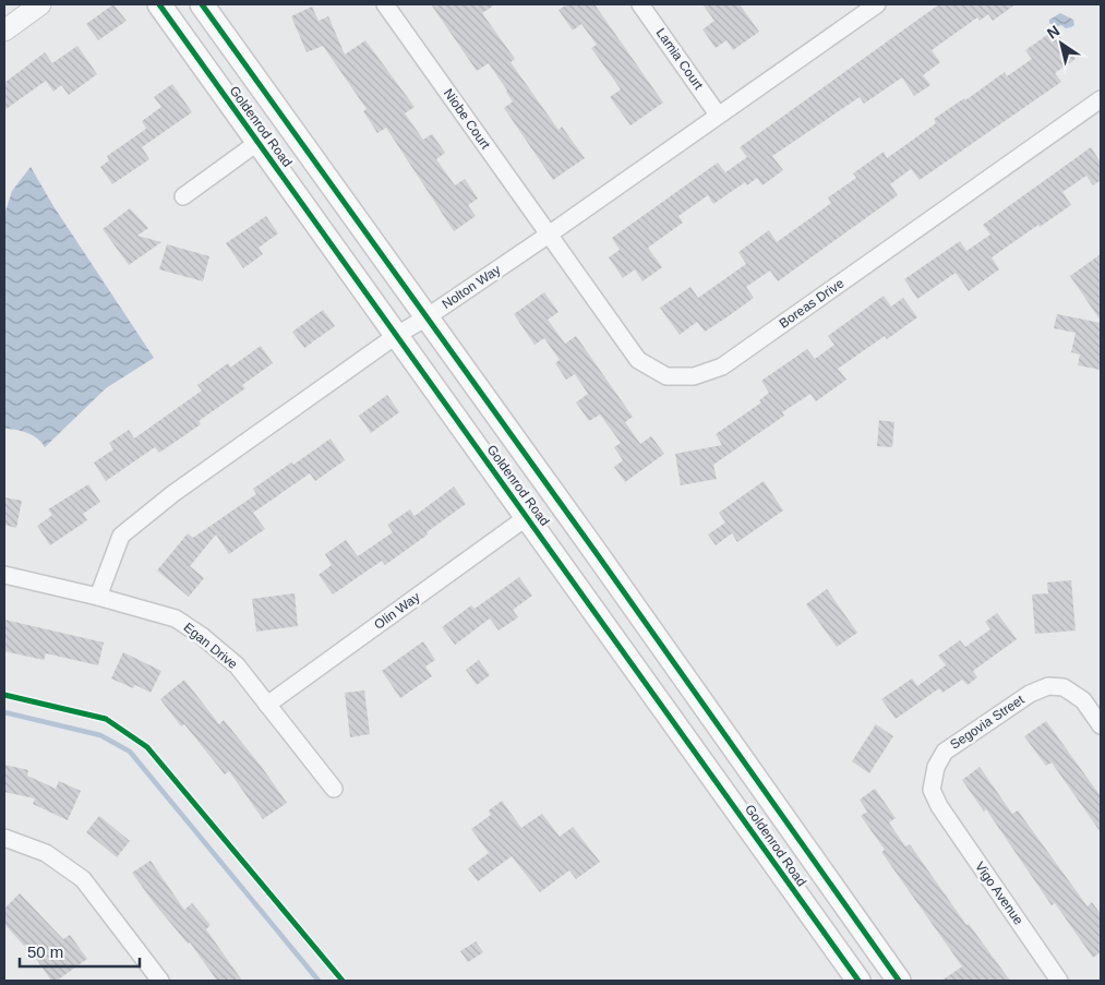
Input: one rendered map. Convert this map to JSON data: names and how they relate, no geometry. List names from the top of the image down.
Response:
{
  "streets": {
    "main road": ["Goldenrod Road"],
    "street": [
      "Lamia Court",
      "Niobe Court",
      "Nolton Way",
      "Boreas Drive",
      "Olin Way",
      "Egan Drive",
      "Segovia Street",
      "Vigo Avenue"
    ]
  },
  "crossings": [
    ["Lamia Court", "Nolton Way"],
    ["Niobe Court", "Nolton Way"],
    ["Niobe Court", "Boreas Drive"],
    ["Goldenrod Road", "Nolton Way"],
    ["Goldenrod Road", "Olin Way"],
    ["Nolton Way", "Boreas Drive"],
    ["Nolton Way", "Egan Drive"],
    ["Olin Way", "Egan Drive"],
    ["Segovia Street", "Vigo Avenue"]
  ],
  "scale_bar": "50 m",
  "north": "top left"
}
